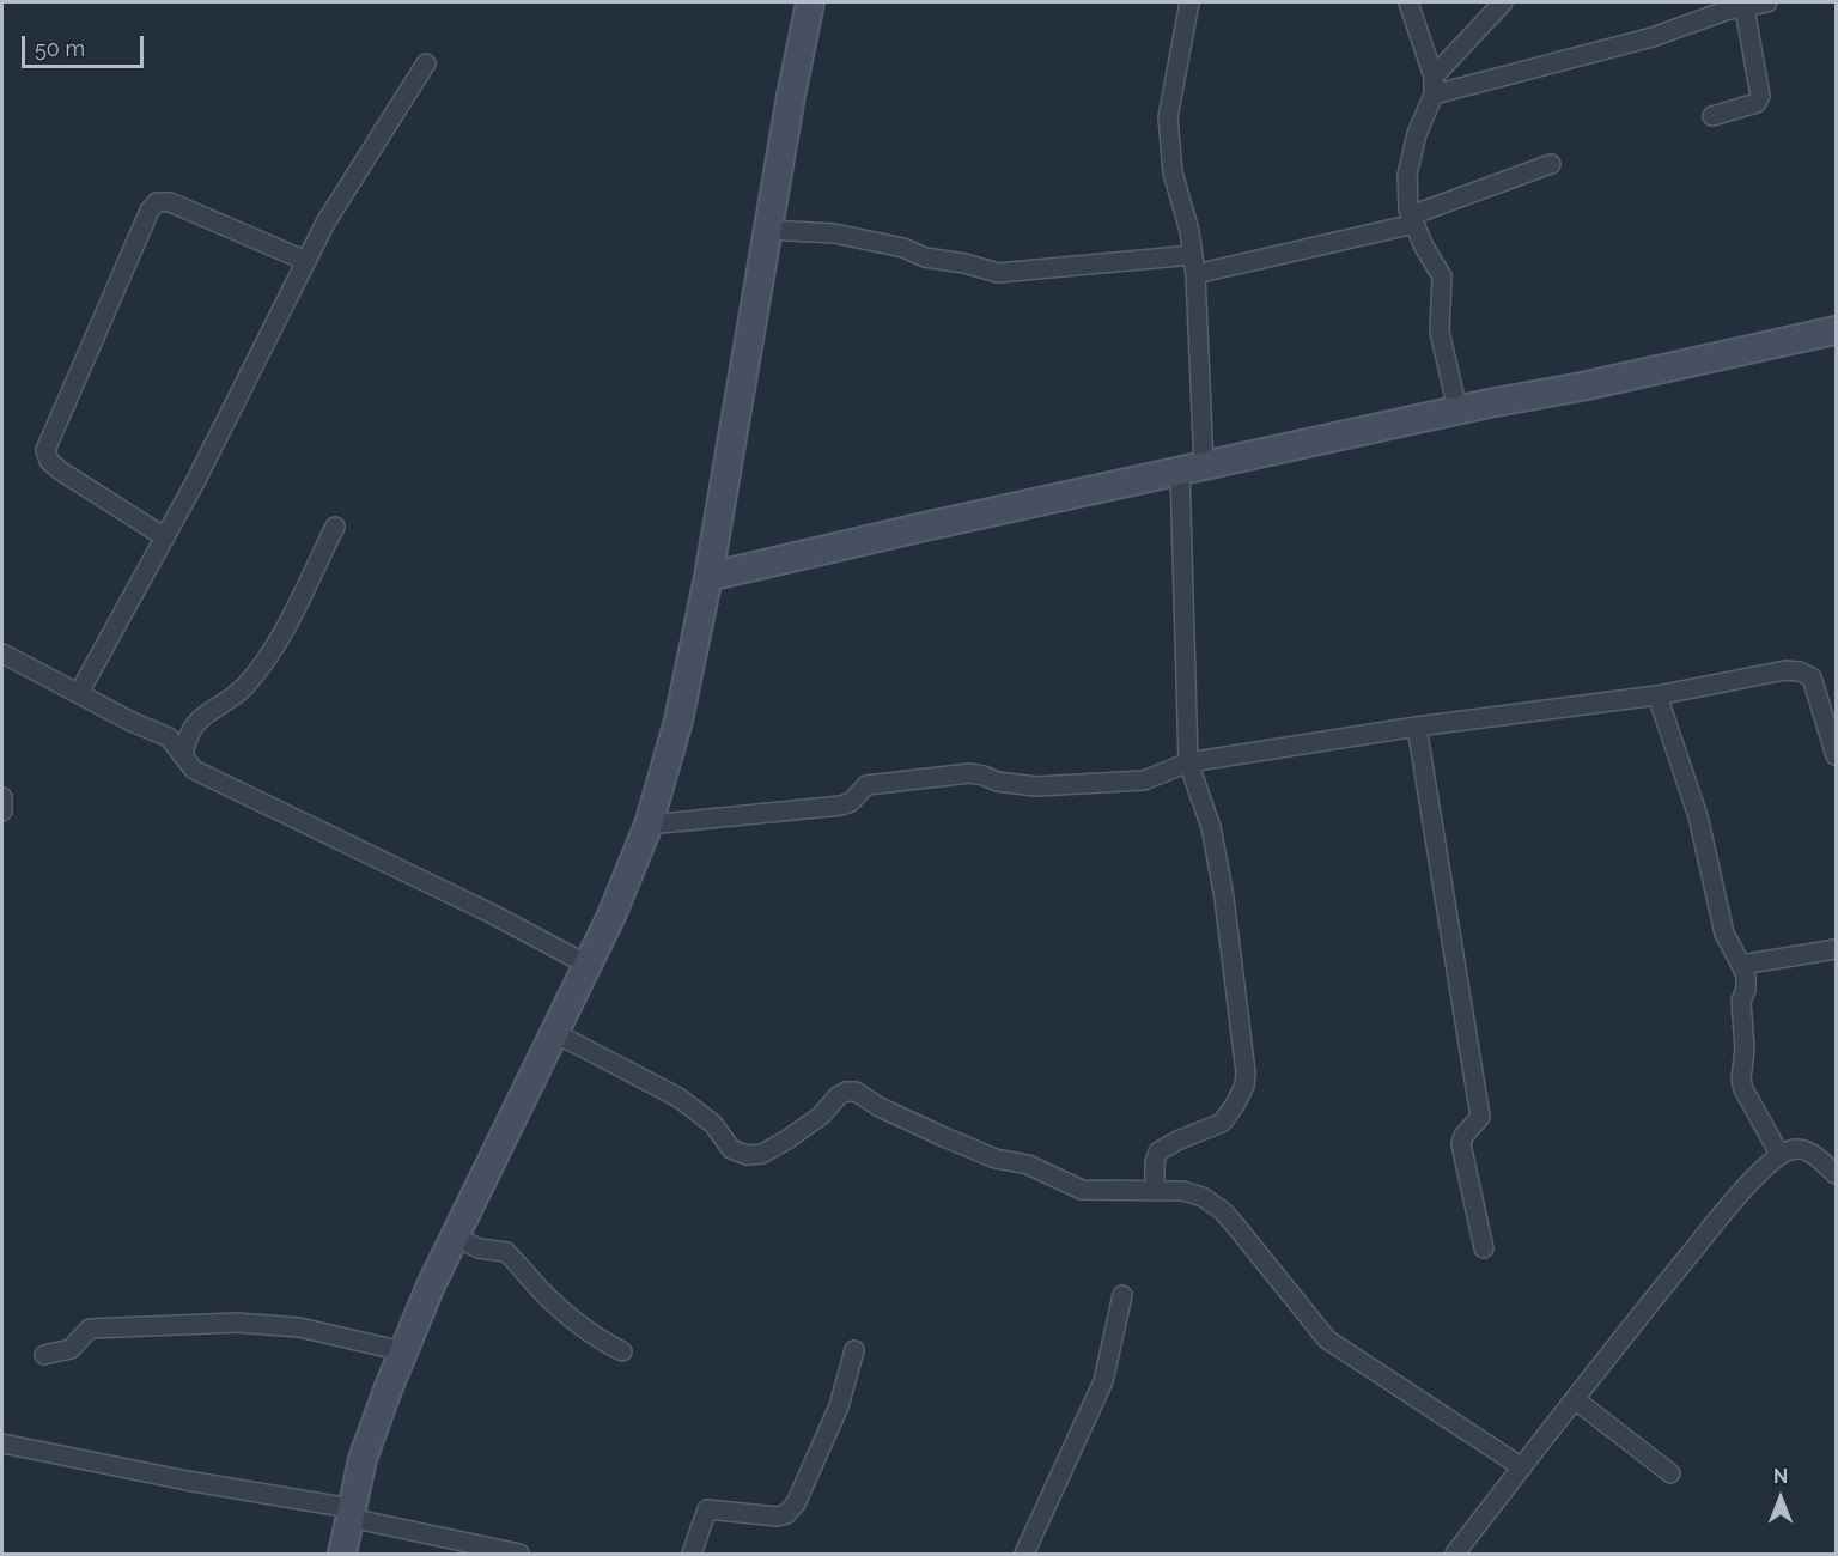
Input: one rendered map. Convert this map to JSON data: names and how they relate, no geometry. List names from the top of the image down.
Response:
{
  "scale_bar": "50 m",
  "north": "top"
}
